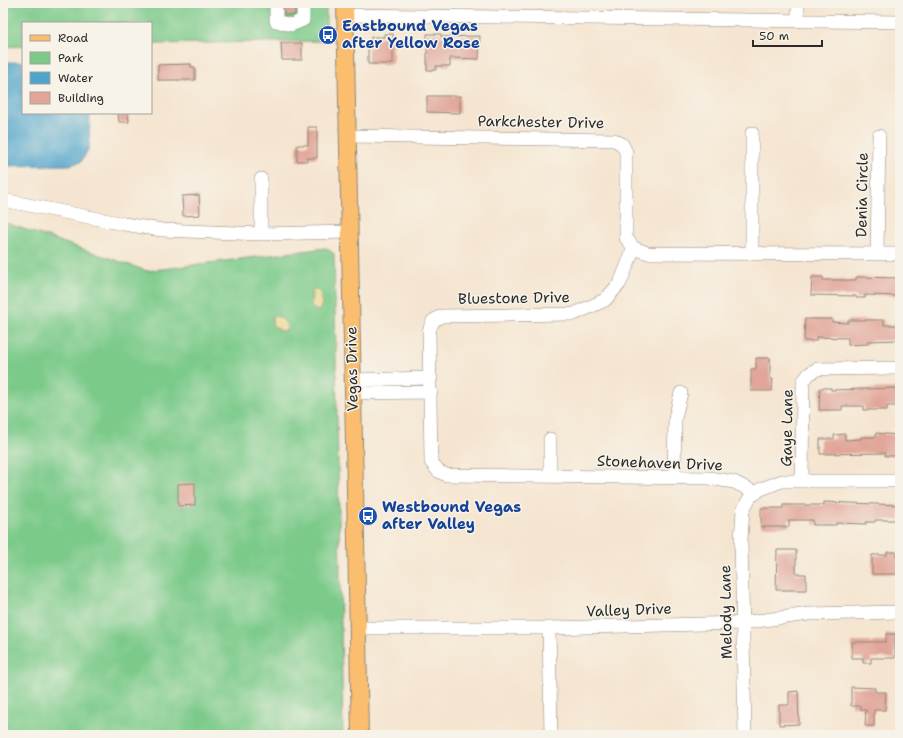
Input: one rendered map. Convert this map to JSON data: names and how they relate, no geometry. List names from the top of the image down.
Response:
{
  "streets": {
    "main road": ["Vegas Drive"],
    "street": [
      "Parkchester Drive",
      "Denia Circle",
      "Bluestone Drive",
      "Gaye Lane",
      "Stonehaven Drive",
      "Valley Drive",
      "Melody Lane"
    ]
  },
  "crossings": [
    ["Parkchester Drive", "Bluestone Drive"],
    ["Parkchester Drive", "Vegas Drive"],
    ["Vegas Drive", "Valley Drive"],
    ["Stonehaven Drive", "Melody Lane"],
    ["Valley Drive", "Melody Lane"]
  ],
  "places": {
    "bus stop": ["Eastbound Vegas after Yellow Rose", "Westbound Vegas after Valley"]
  },
  "legend": [
    "Road",
    "Park",
    "Water",
    "Building"
  ],
  "scale_bar": "50 m"
}
